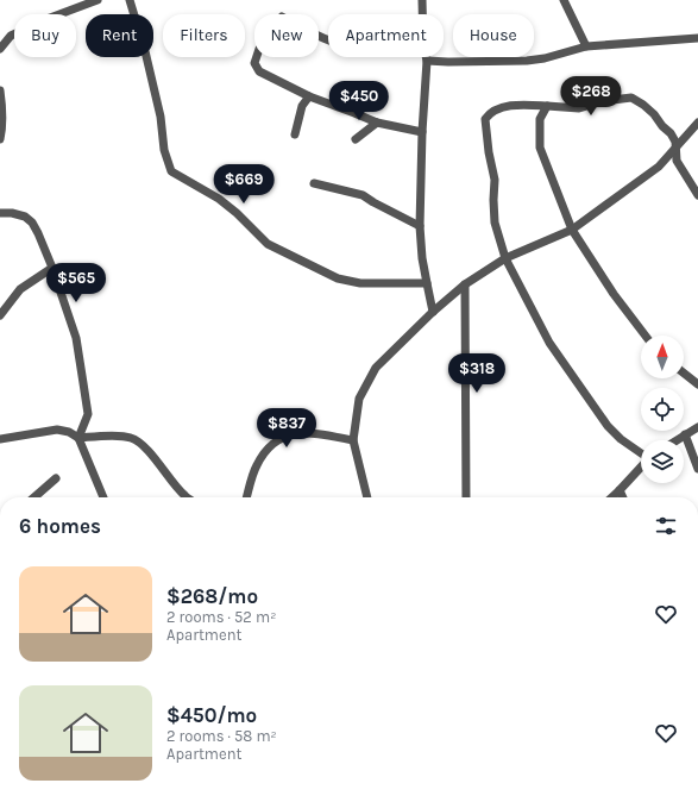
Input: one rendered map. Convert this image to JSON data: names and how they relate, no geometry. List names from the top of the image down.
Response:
{
  "north": "top",
  "page": {
    "chip": [
      "Buy",
      "Rent",
      "Filters",
      "New",
      "Apartment",
      "House"
    ],
    "price": [
      "$268",
      "$450",
      "$669",
      "$565",
      "$318",
      "$837"
    ],
    "heading": "6 homes",
    "list": [
      {
        "name": "$268/mo",
        "note": "2 rooms · 52 m² · Apartment"
      },
      {
        "name": "$450/mo",
        "note": "2 rooms · 58 m² · Apartment"
      }
    ]
  }
}
